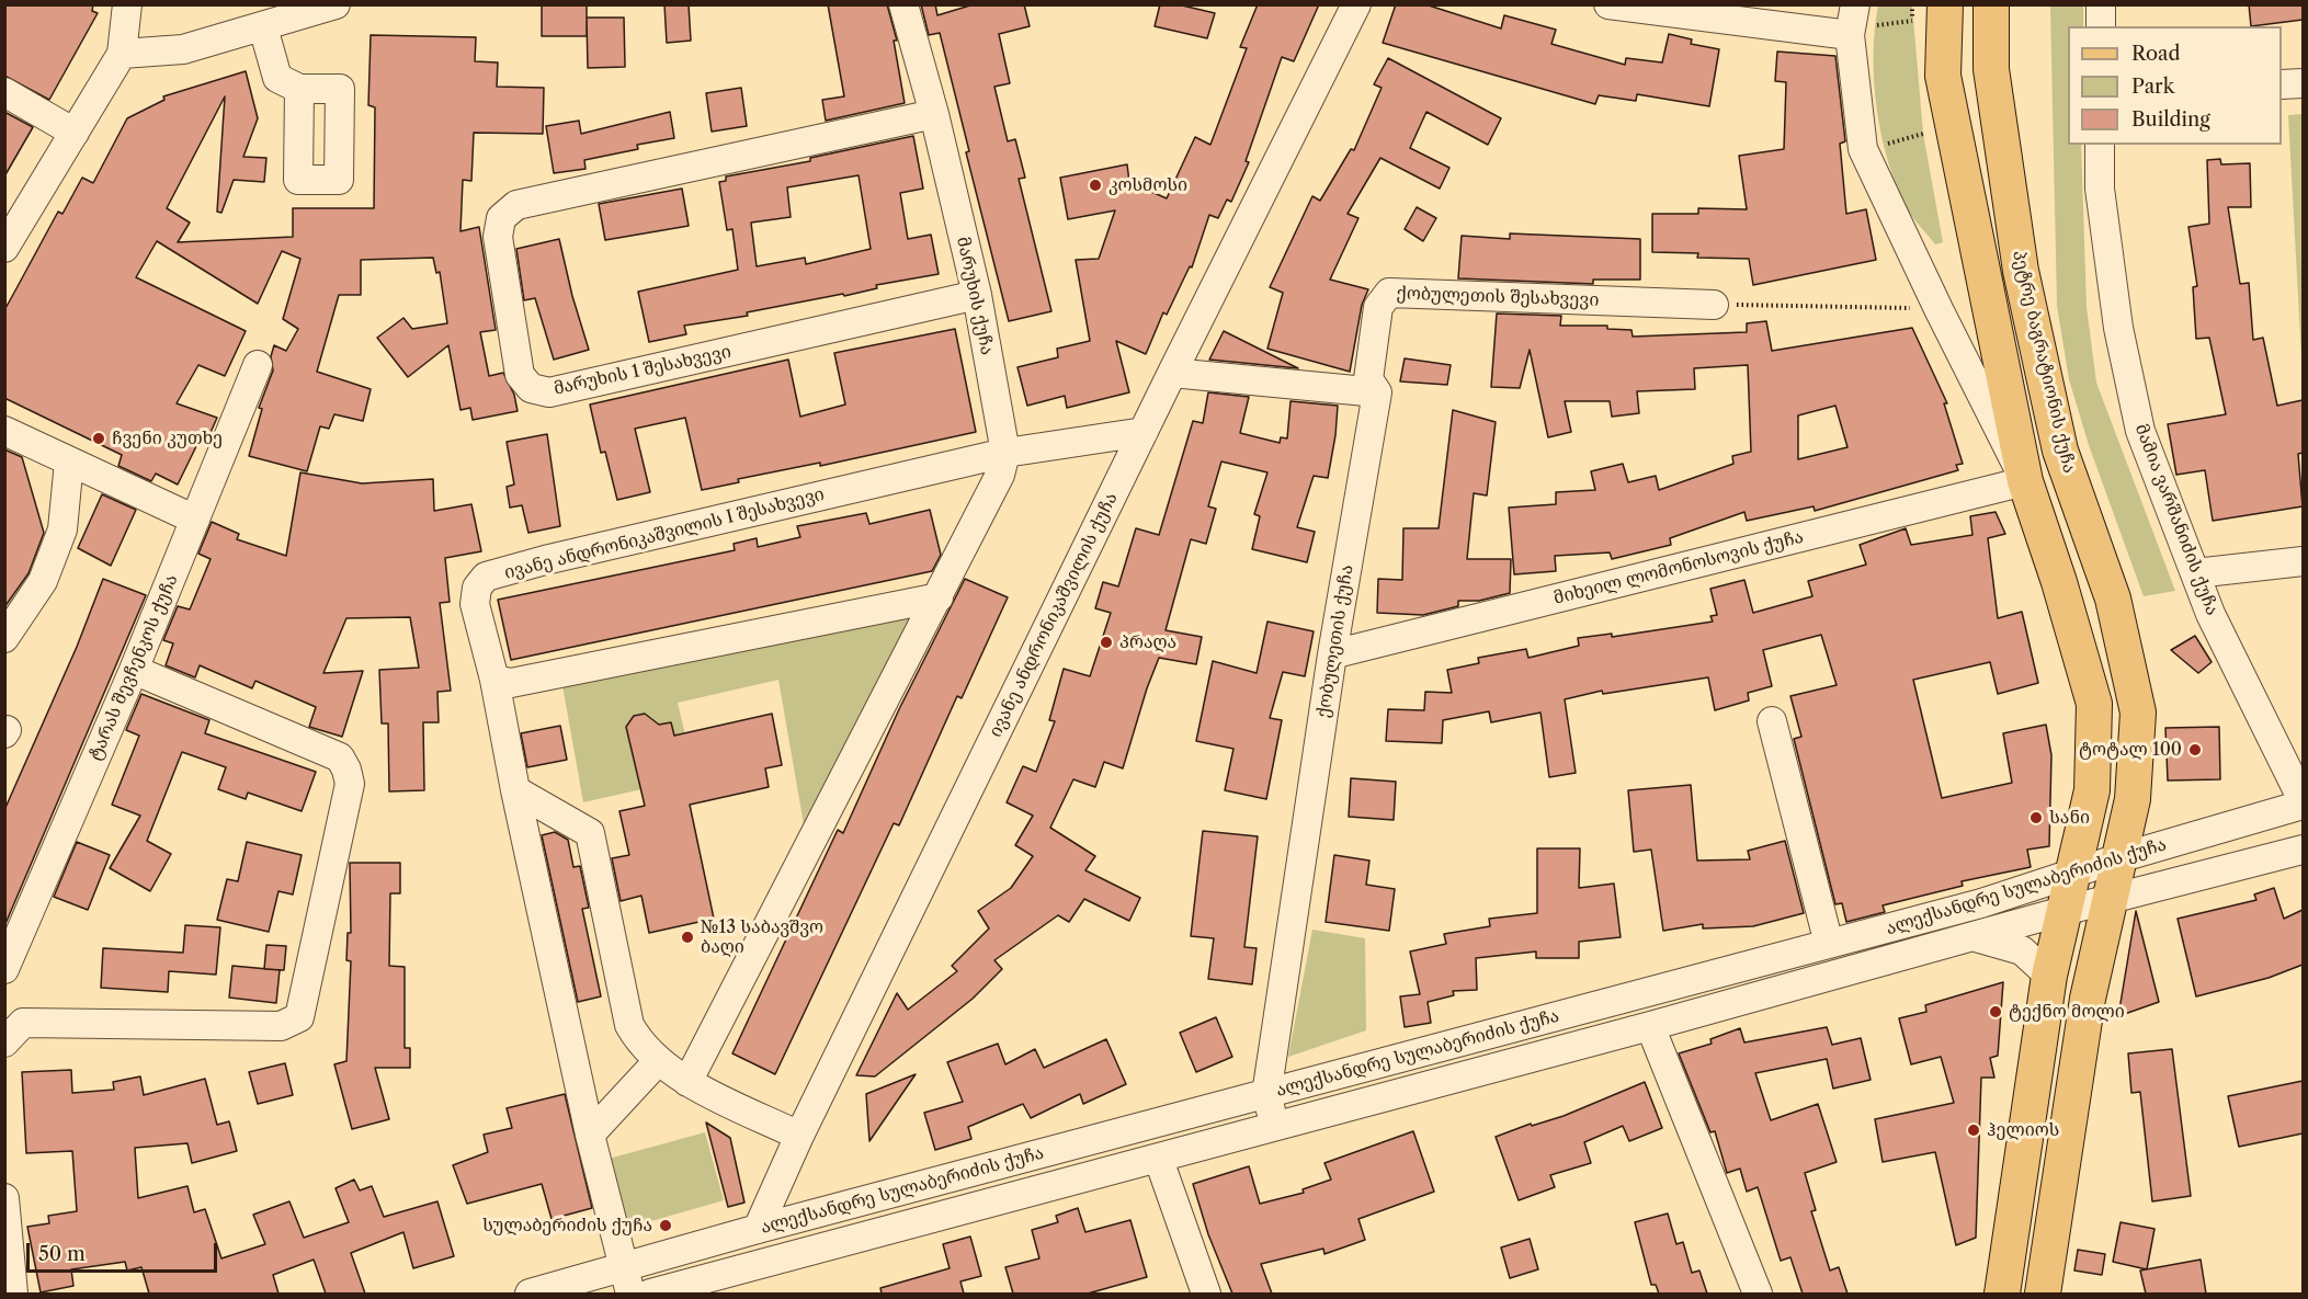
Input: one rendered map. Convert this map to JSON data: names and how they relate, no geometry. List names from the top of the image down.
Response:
{
  "streets": {
    "main road": ["პეტრე ბაგრატიონის ქუჩა"],
    "street": [
      "მარუხის ქუჩა",
      "ქობულეთის შესახვევი",
      "მარუხის 1 შესახვევი",
      "მამია ვარშანიძის ქუჩა",
      "ივანე ანდრონიკაშვილის I შესახვევი",
      "მიხეილ ლომონოსოვის ქუჩა",
      "ივანე ანდრონიკაშვილის ქუჩა",
      "ქობულეთის ქუჩა",
      "ტარას შევჩენკოს ქუჩა",
      "ალექსანდრე სულაბერიძის ქუჩა"
    ]
  },
  "crossings": [
    ["მარუხის ქუჩა", "მარუხის 1 შესახვევი"],
    ["მარუხის ქუჩა", "ივანე ანდრონიკაშვილის I შესახვევი"],
    ["ქობულეთის შესახვევი", "ქობულეთის ქუჩა"],
    ["პეტრე ბაგრატიონის ქუჩა", "ალექსანდრე სულაბერიძის ქუჩა"],
    ["მამია ვარშანიძის ქუჩა", "ალექსანდრე სულაბერიძის ქუჩა"],
    ["მიხეილ ლომონოსოვის ქუჩა", "ქობულეთის ქუჩა"],
    ["ივანე ანდრონიკაშვილის ქუჩა", "ალექსანდრე სულაბერიძის ქუჩა"],
    ["ქობულეთის ქუჩა", "ალექსანდრე სულაბერიძის ქუჩა"]
  ],
  "places": [
    "კოსმოსი",
    "ჩვენი კუთხე",
    "პრაღა",
    "ტოტალ 100",
    "სანი",
    "№13 საბავშვო ბაღი",
    "ტექნო მოლი",
    "ჰელიოს",
    "სულაბერიძის ქუჩა"
  ],
  "legend": ["Road", "Park", "Building"],
  "scale_bar": "50 m"
}
